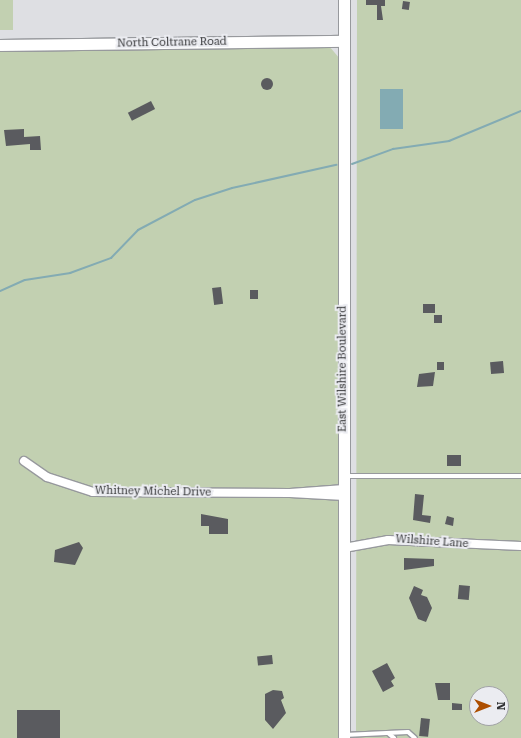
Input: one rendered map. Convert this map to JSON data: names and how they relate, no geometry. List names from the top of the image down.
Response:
{
  "streets": {
    "street": [
      "North Coltrane Road",
      "East Wilshire Boulevard",
      "Whitney Michel Drive",
      "Wilshire Lane"
    ]
  },
  "crossings": [
    ["North Coltrane Road", "East Wilshire Boulevard"],
    ["East Wilshire Boulevard", "Whitney Michel Drive"],
    ["East Wilshire Boulevard", "Wilshire Lane"]
  ],
  "north": "right"
}
